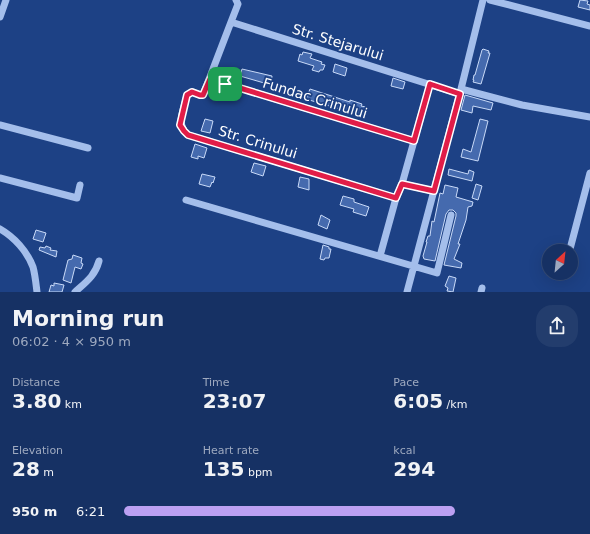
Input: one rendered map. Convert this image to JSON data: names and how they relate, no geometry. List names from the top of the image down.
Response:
{
  "streets": {
    "street": ["Str. Stejarului", "Fundac Crinului", "Str. Crinului"]
  },
  "crossings": [
    ["Fundac Crinului", "Str. Crinului"]
  ],
  "north": "top right",
  "page": {
    "heading": ["Morning run", "06:02 · 4 × 950 m"],
    "stats": [
      ["Distance", "3.80 km"],
      ["Time", "23:07"],
      ["Pace", "6:05 /km"],
      ["Elevation", "28 m"],
      ["Heart rate", "135 bpm"],
      ["kcal", "294"]
    ],
    "list": [
      {
        "name": "950 m",
        "note": "6:21"
      }
    ]
  }
}
